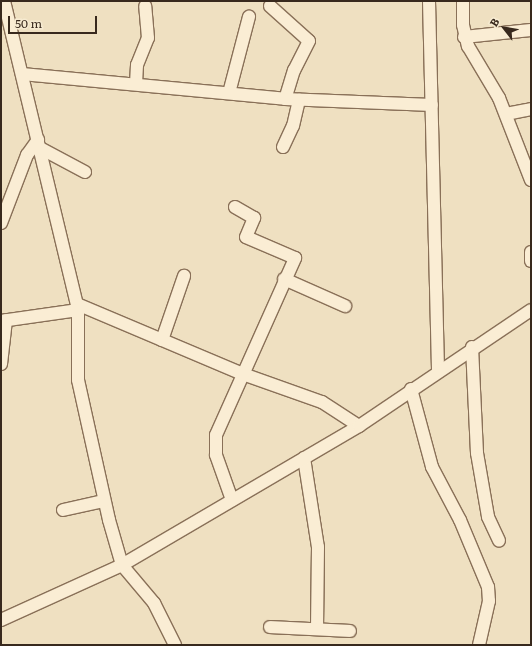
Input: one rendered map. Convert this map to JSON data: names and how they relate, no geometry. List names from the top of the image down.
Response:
{
  "scale_bar": "50 m",
  "north": "top left"
}
